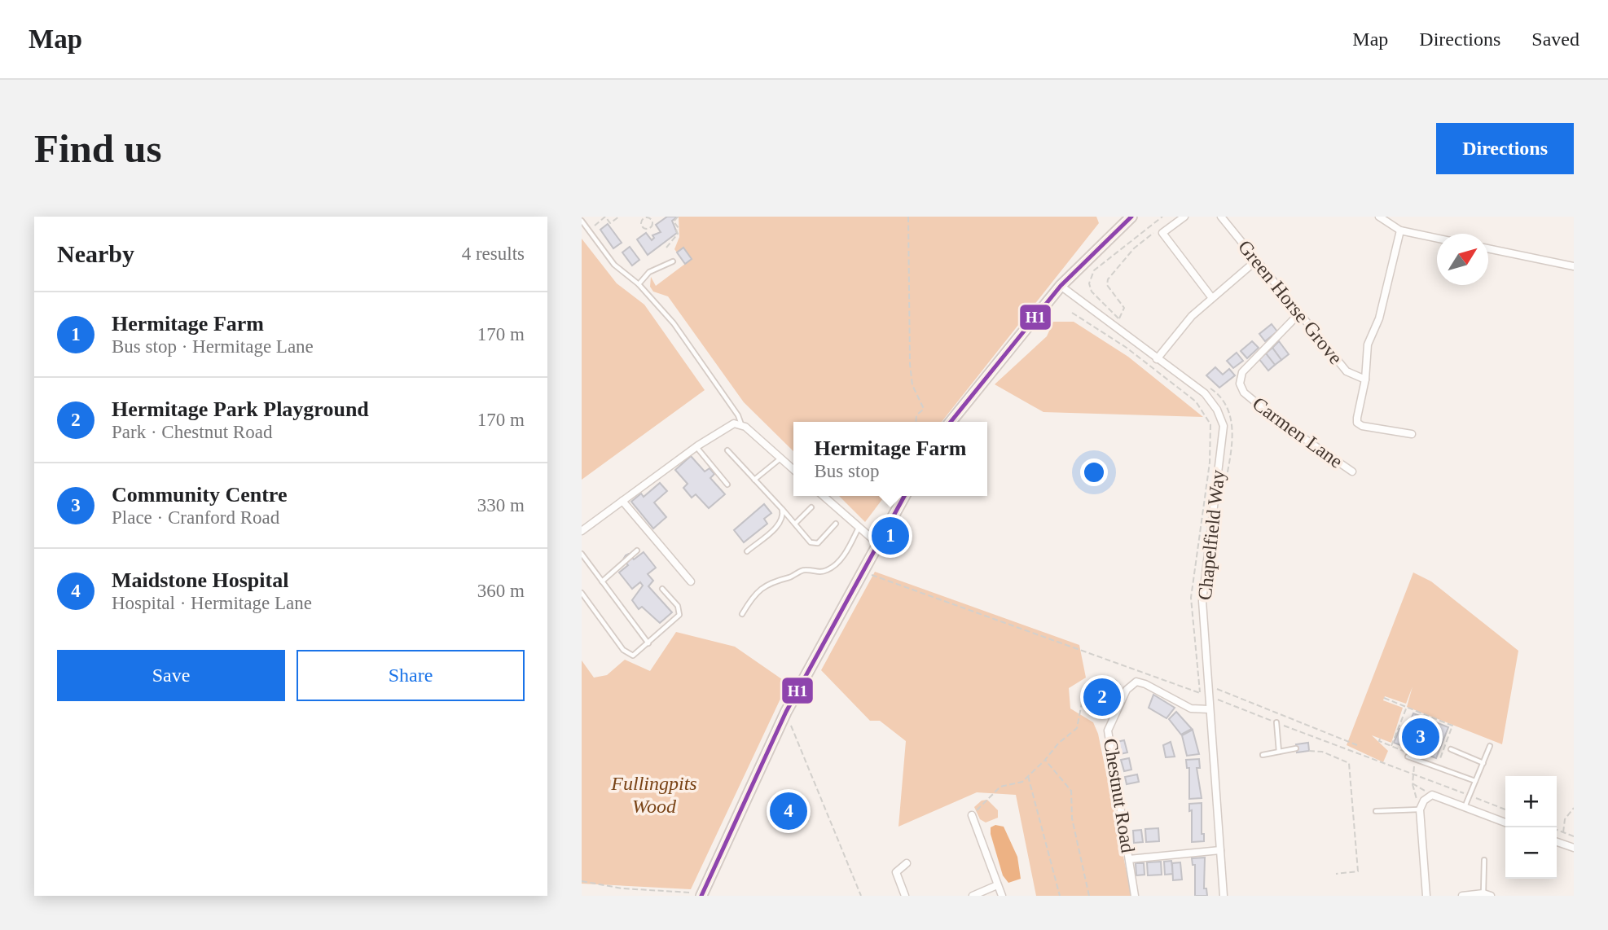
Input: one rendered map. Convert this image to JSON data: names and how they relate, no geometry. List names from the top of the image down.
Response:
{
  "streets": {
    "street": [
      "Green Horse Grove",
      "Carmen Lane",
      "Chapelfield Way",
      "Chestnut Road"
    ]
  },
  "crossings": [
    ["Green Horse Grove", "Carmen Lane"]
  ],
  "parks": ["Fullingpits Wood"],
  "lines": ["transit line H1"],
  "north": "top right",
  "page": {
    "header": "Map",
    "nav": ["Map", "Directions", "Saved"],
    "buttons": [
      "Directions",
      ["Save", "Share"]
    ],
    "title": "Find us",
    "heading": ["Nearby", "4 results"],
    "list": [
      {
        "mark": "1",
        "name": "Hermitage Farm",
        "note": "Bus stop · Hermitage Lane",
        "value": "170 m"
      },
      {
        "mark": "2",
        "name": "Hermitage Park Playground",
        "note": "Park · Chestnut Road",
        "value": "170 m"
      },
      {
        "mark": "3",
        "name": "Community Centre",
        "note": "Place · Cranford Road",
        "value": "330 m"
      },
      {
        "mark": "4",
        "name": "Maidstone Hospital",
        "note": "Hospital · Hermitage Lane",
        "value": "360 m"
      }
    ],
    "popup": ["Hermitage Farm", "Bus stop"],
    "pins": [
      "1",
      "2",
      "3",
      "4"
    ],
    "map_buttons": ["+", "−"]
  }
}
